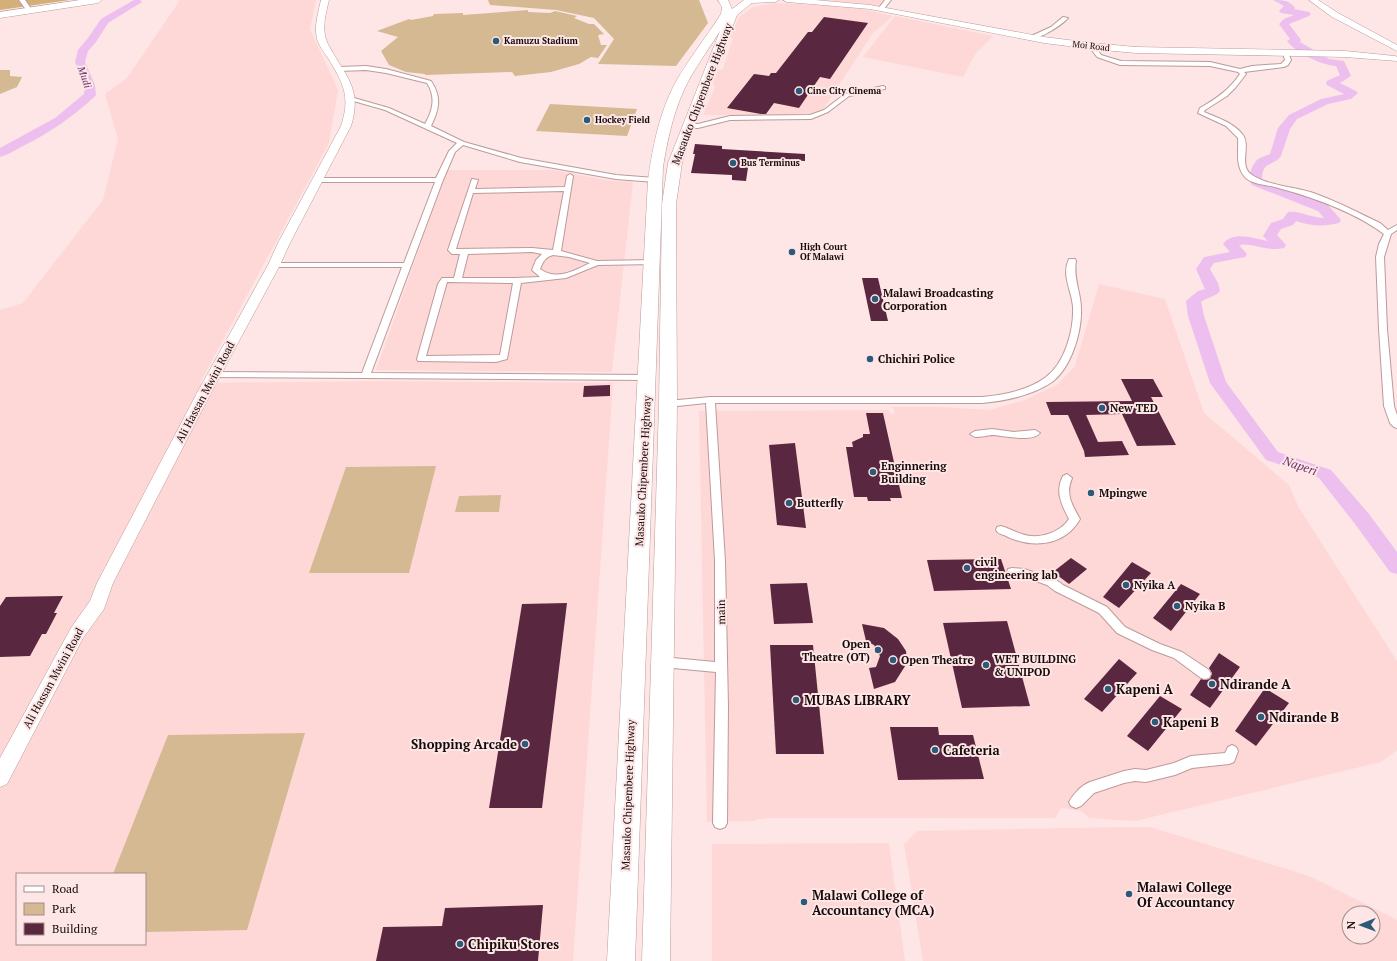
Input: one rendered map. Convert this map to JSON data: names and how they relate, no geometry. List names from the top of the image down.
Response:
{
  "streets": {
    "highway": ["Masauko Chipembere Highway"],
    "main road": ["Moi Road", "Ali Hassan Mwini Road"],
    "street": ["main"]
  },
  "water": ["Mudi", "Naperi"],
  "places": [
    "Kamuzu Stadium",
    "Cine City Cinema",
    "Hockey Field",
    "Bus Terminus",
    "High Court Of Malawi",
    "Malawi Broadcasting Corporation",
    "Chichiri Police",
    "New TED",
    "Enginnering Building",
    "Mpingwe",
    "Butterfly",
    "civil engineering lab",
    "Nyika A",
    "Nyika B",
    "Open Theatre (OT)",
    "Open Theatre",
    "WET BUILDING & UNIPOD",
    "Ndirande A",
    "Kapeni A",
    "MUBAS LIBRARY",
    "Ndirande B",
    "Kapeni B",
    "Shopping Arcade",
    "Cafeteria",
    "Malawi College Of Accountancy",
    "Malawi College of Accountancy (MCA)",
    "Chipiku Stores"
  ],
  "legend": ["Road", "Park", "Building"],
  "north": "left"
}
